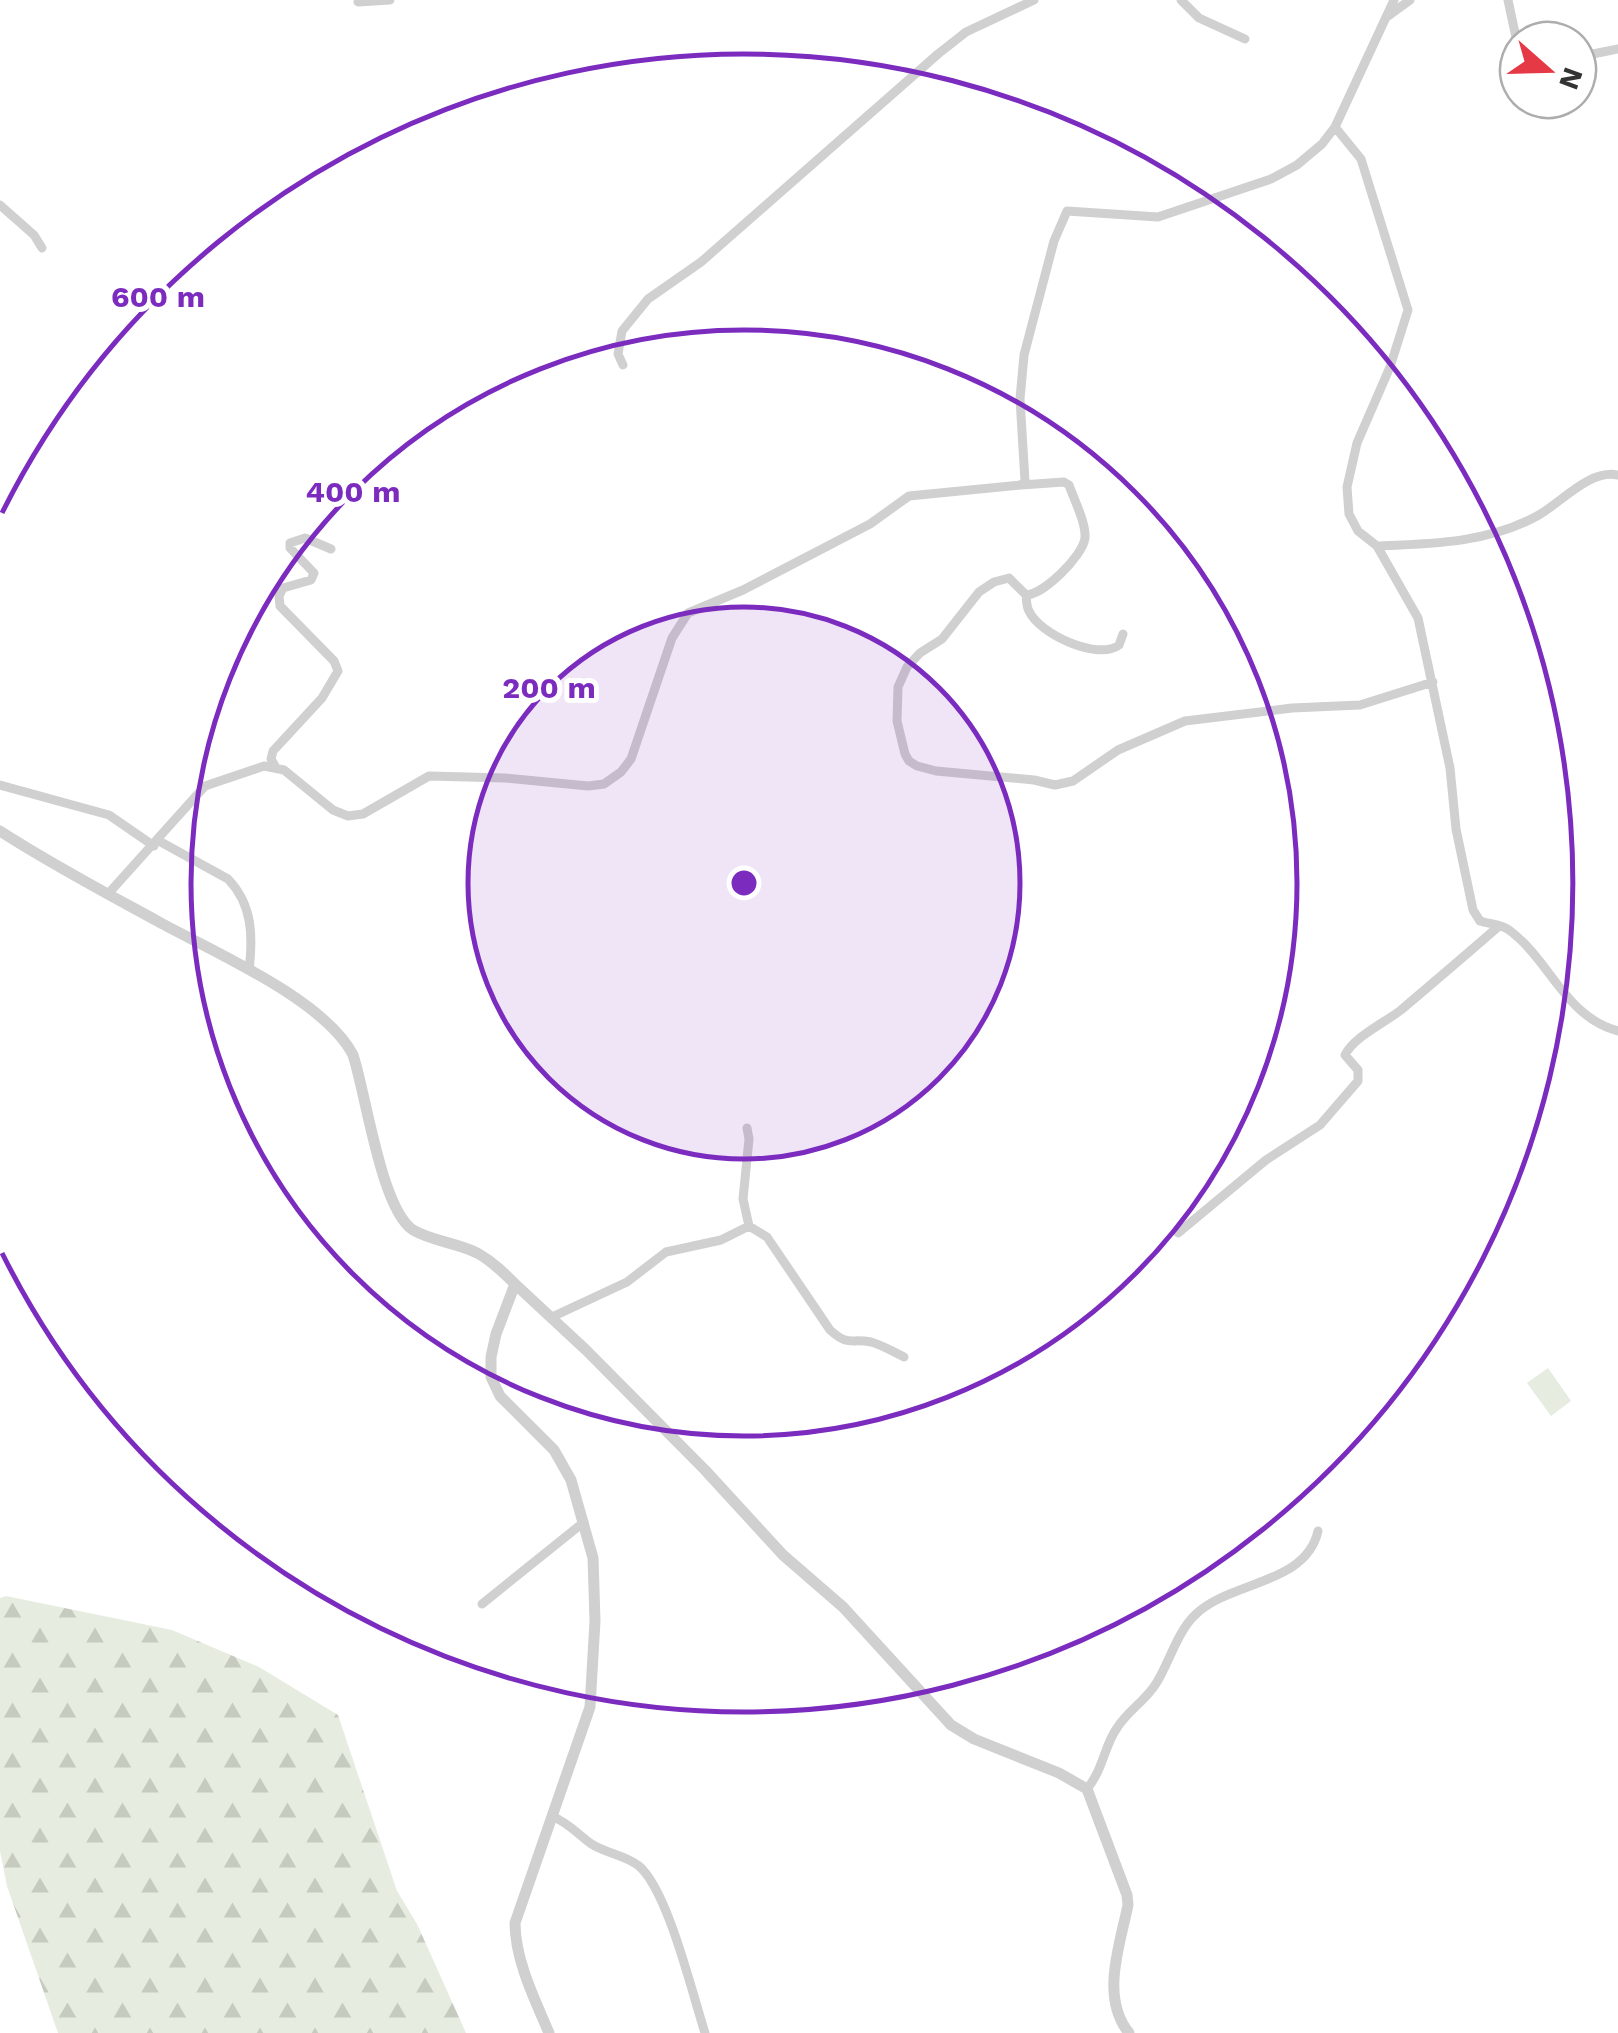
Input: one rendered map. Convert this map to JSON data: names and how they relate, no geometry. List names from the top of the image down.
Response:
{
  "north": "right",
  "rings": ["600 m", "400 m", "200 m"]
}
